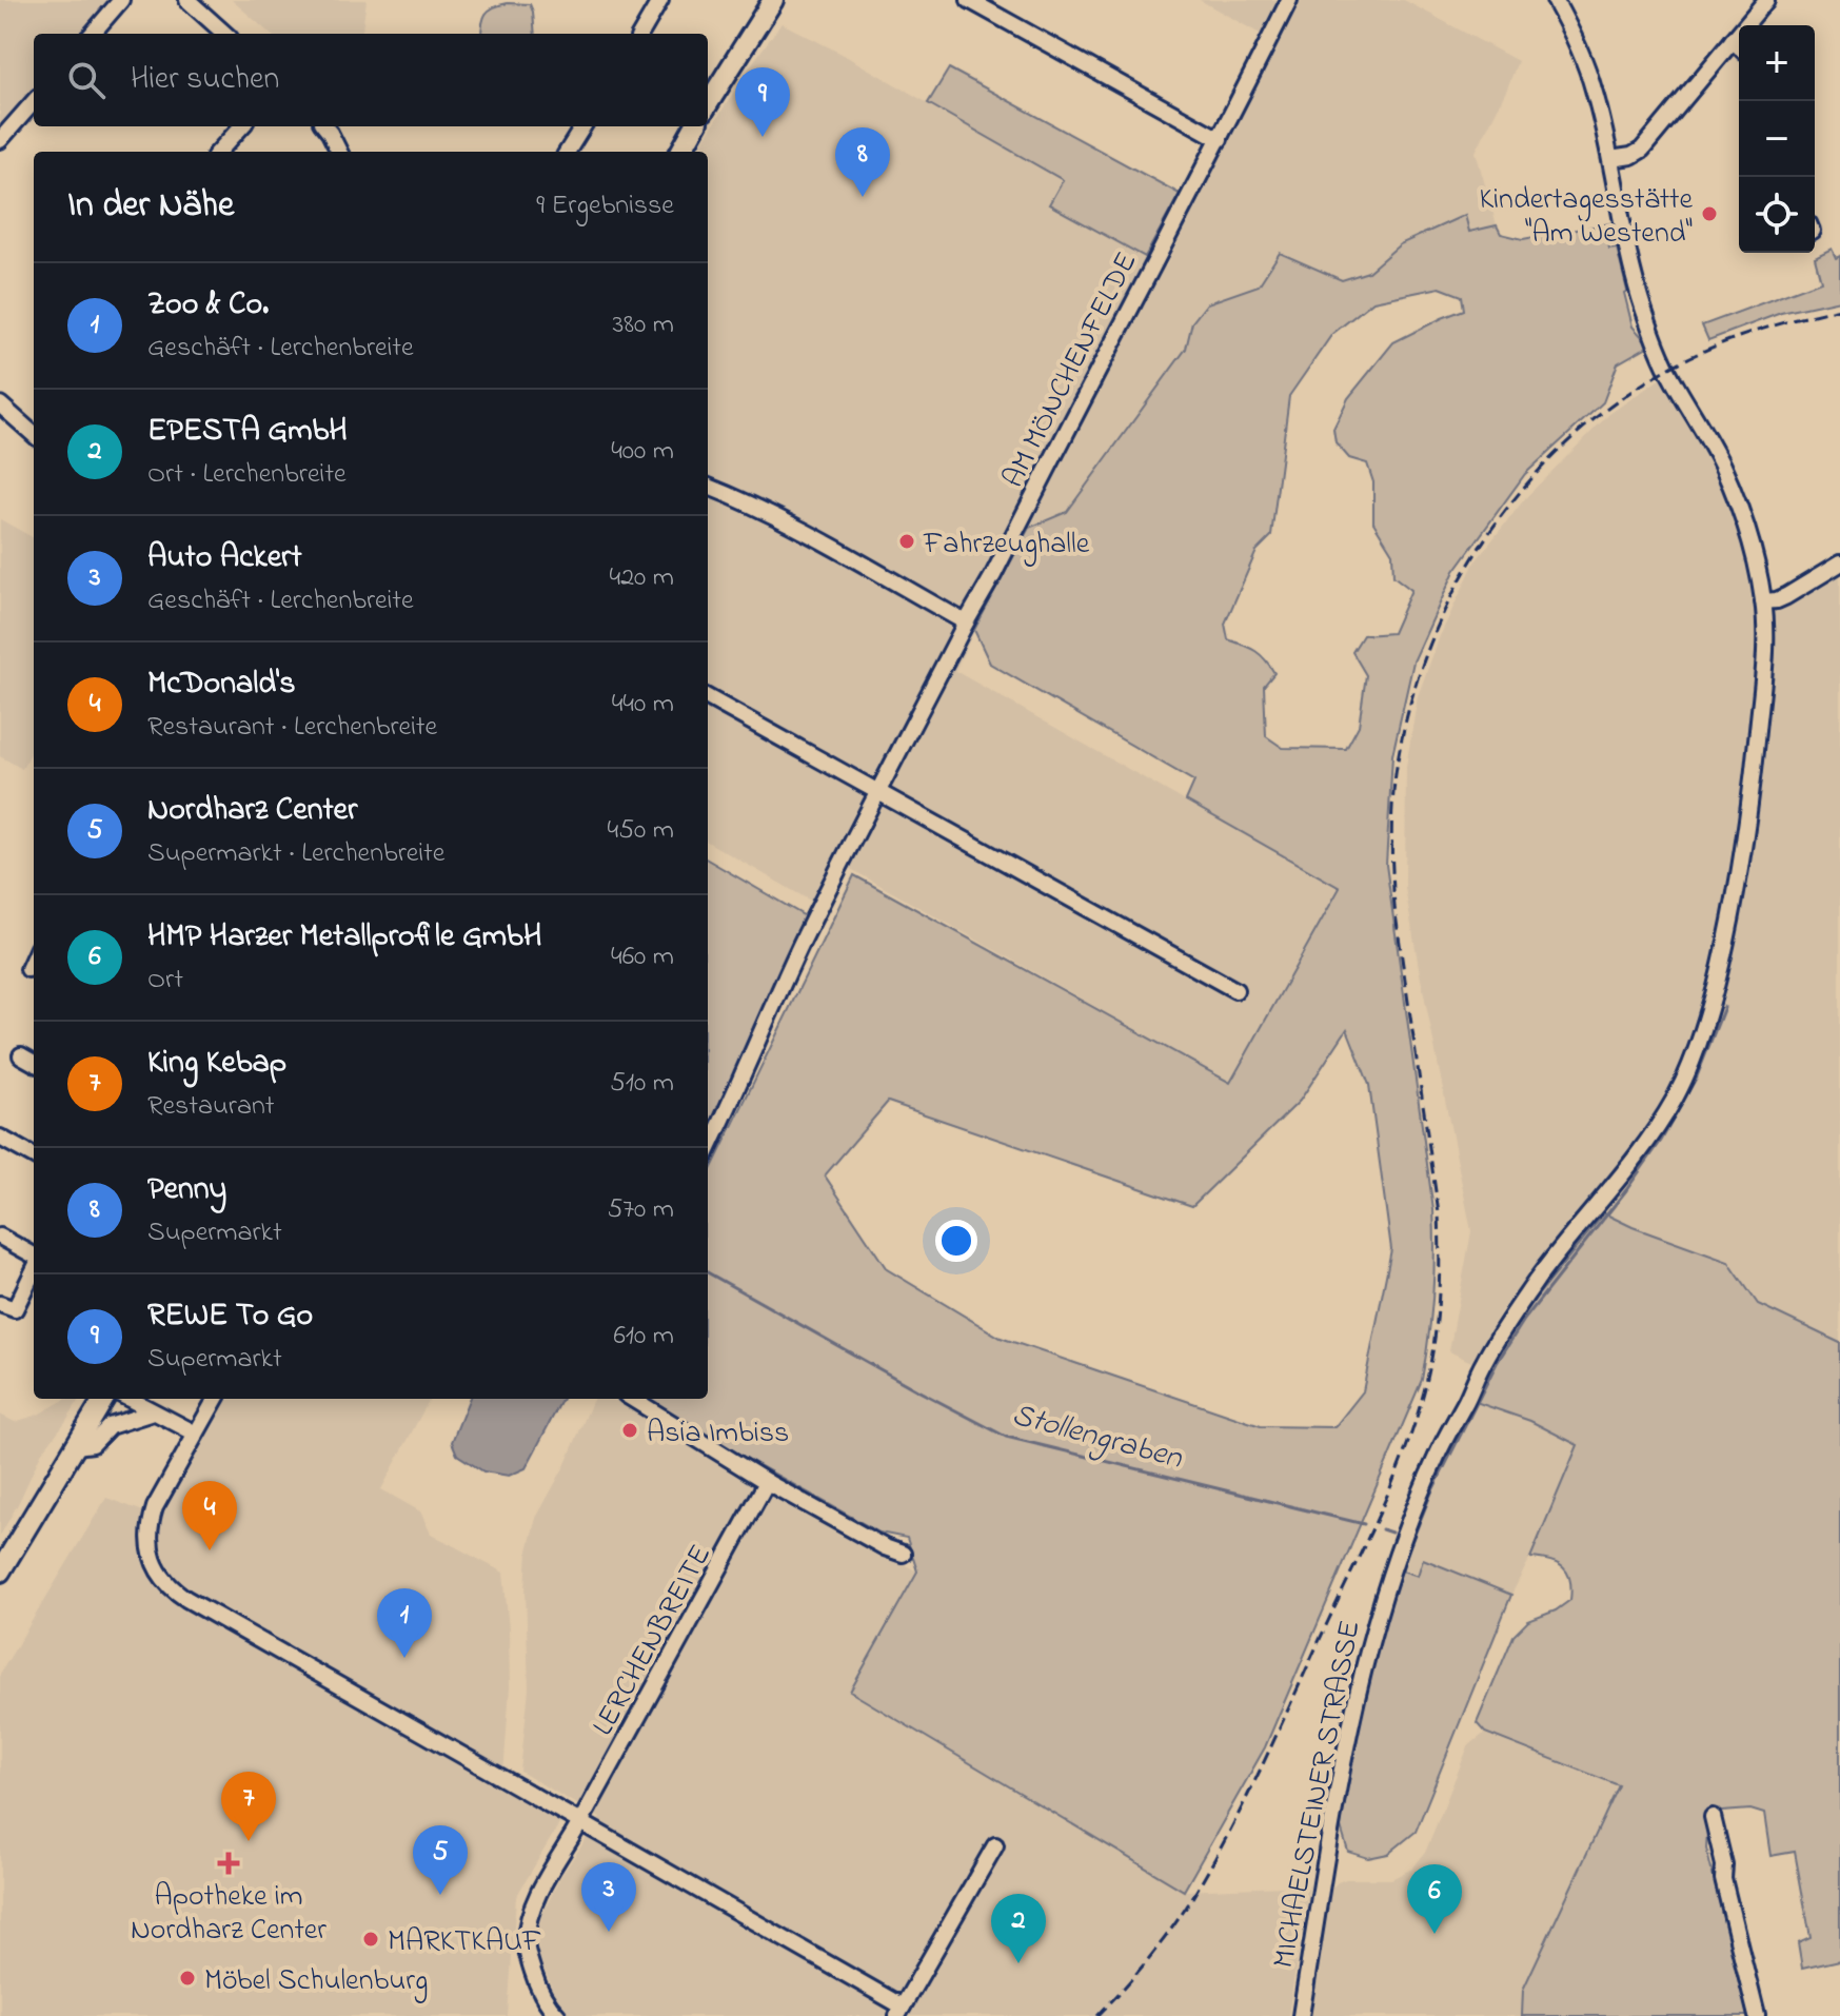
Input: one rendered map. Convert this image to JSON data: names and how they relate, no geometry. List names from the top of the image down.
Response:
{
  "streets": {
    "street": ["AM MÖNCHENFELDE", "LERCHENBREITE", "MICHAELSTEINER STRASSE"]
  },
  "water": ["Stollengraben"],
  "places": {
    "other": [
      "Kindertagesstätte \"Am Westend\"",
      "Fahrzeughalle",
      "Asia Imbiss",
      "MARKTKAUF",
      "Möbel Schulenburg"
    ],
    "health": ["Apotheke im Nordharz Center"]
  },
  "page": {
    "map_buttons": ["+", "−"],
    "search": "Hier suchen",
    "pins": [
      "9",
      "8",
      "4",
      "1",
      "7",
      "5",
      "3",
      "6",
      "2"
    ],
    "heading": ["In der Nähe", "9 Ergebnisse"],
    "list": [
      {
        "mark": "1",
        "name": "Zoo & Co.",
        "note": "Geschäft · Lerchenbreite",
        "value": "380 m"
      },
      {
        "mark": "2",
        "name": "EPESTA GmbH",
        "note": "Ort · Lerchenbreite",
        "value": "400 m"
      },
      {
        "mark": "3",
        "name": "Auto Ackert",
        "note": "Geschäft · Lerchenbreite",
        "value": "420 m"
      },
      {
        "mark": "4",
        "name": "McDonald's",
        "note": "Restaurant · Lerchenbreite",
        "value": "440 m"
      },
      {
        "mark": "5",
        "name": "Nordharz Center",
        "note": "Supermarkt · Lerchenbreite",
        "value": "450 m"
      },
      {
        "mark": "6",
        "name": "HMP Harzer Metallprofile GmbH",
        "note": "Ort",
        "value": "460 m"
      },
      {
        "mark": "7",
        "name": "King Kebap",
        "note": "Restaurant",
        "value": "510 m"
      },
      {
        "mark": "8",
        "name": "Penny",
        "note": "Supermarkt",
        "value": "570 m"
      },
      {
        "mark": "9",
        "name": "REWE To Go",
        "note": "Supermarkt",
        "value": "610 m"
      }
    ]
  }
}
